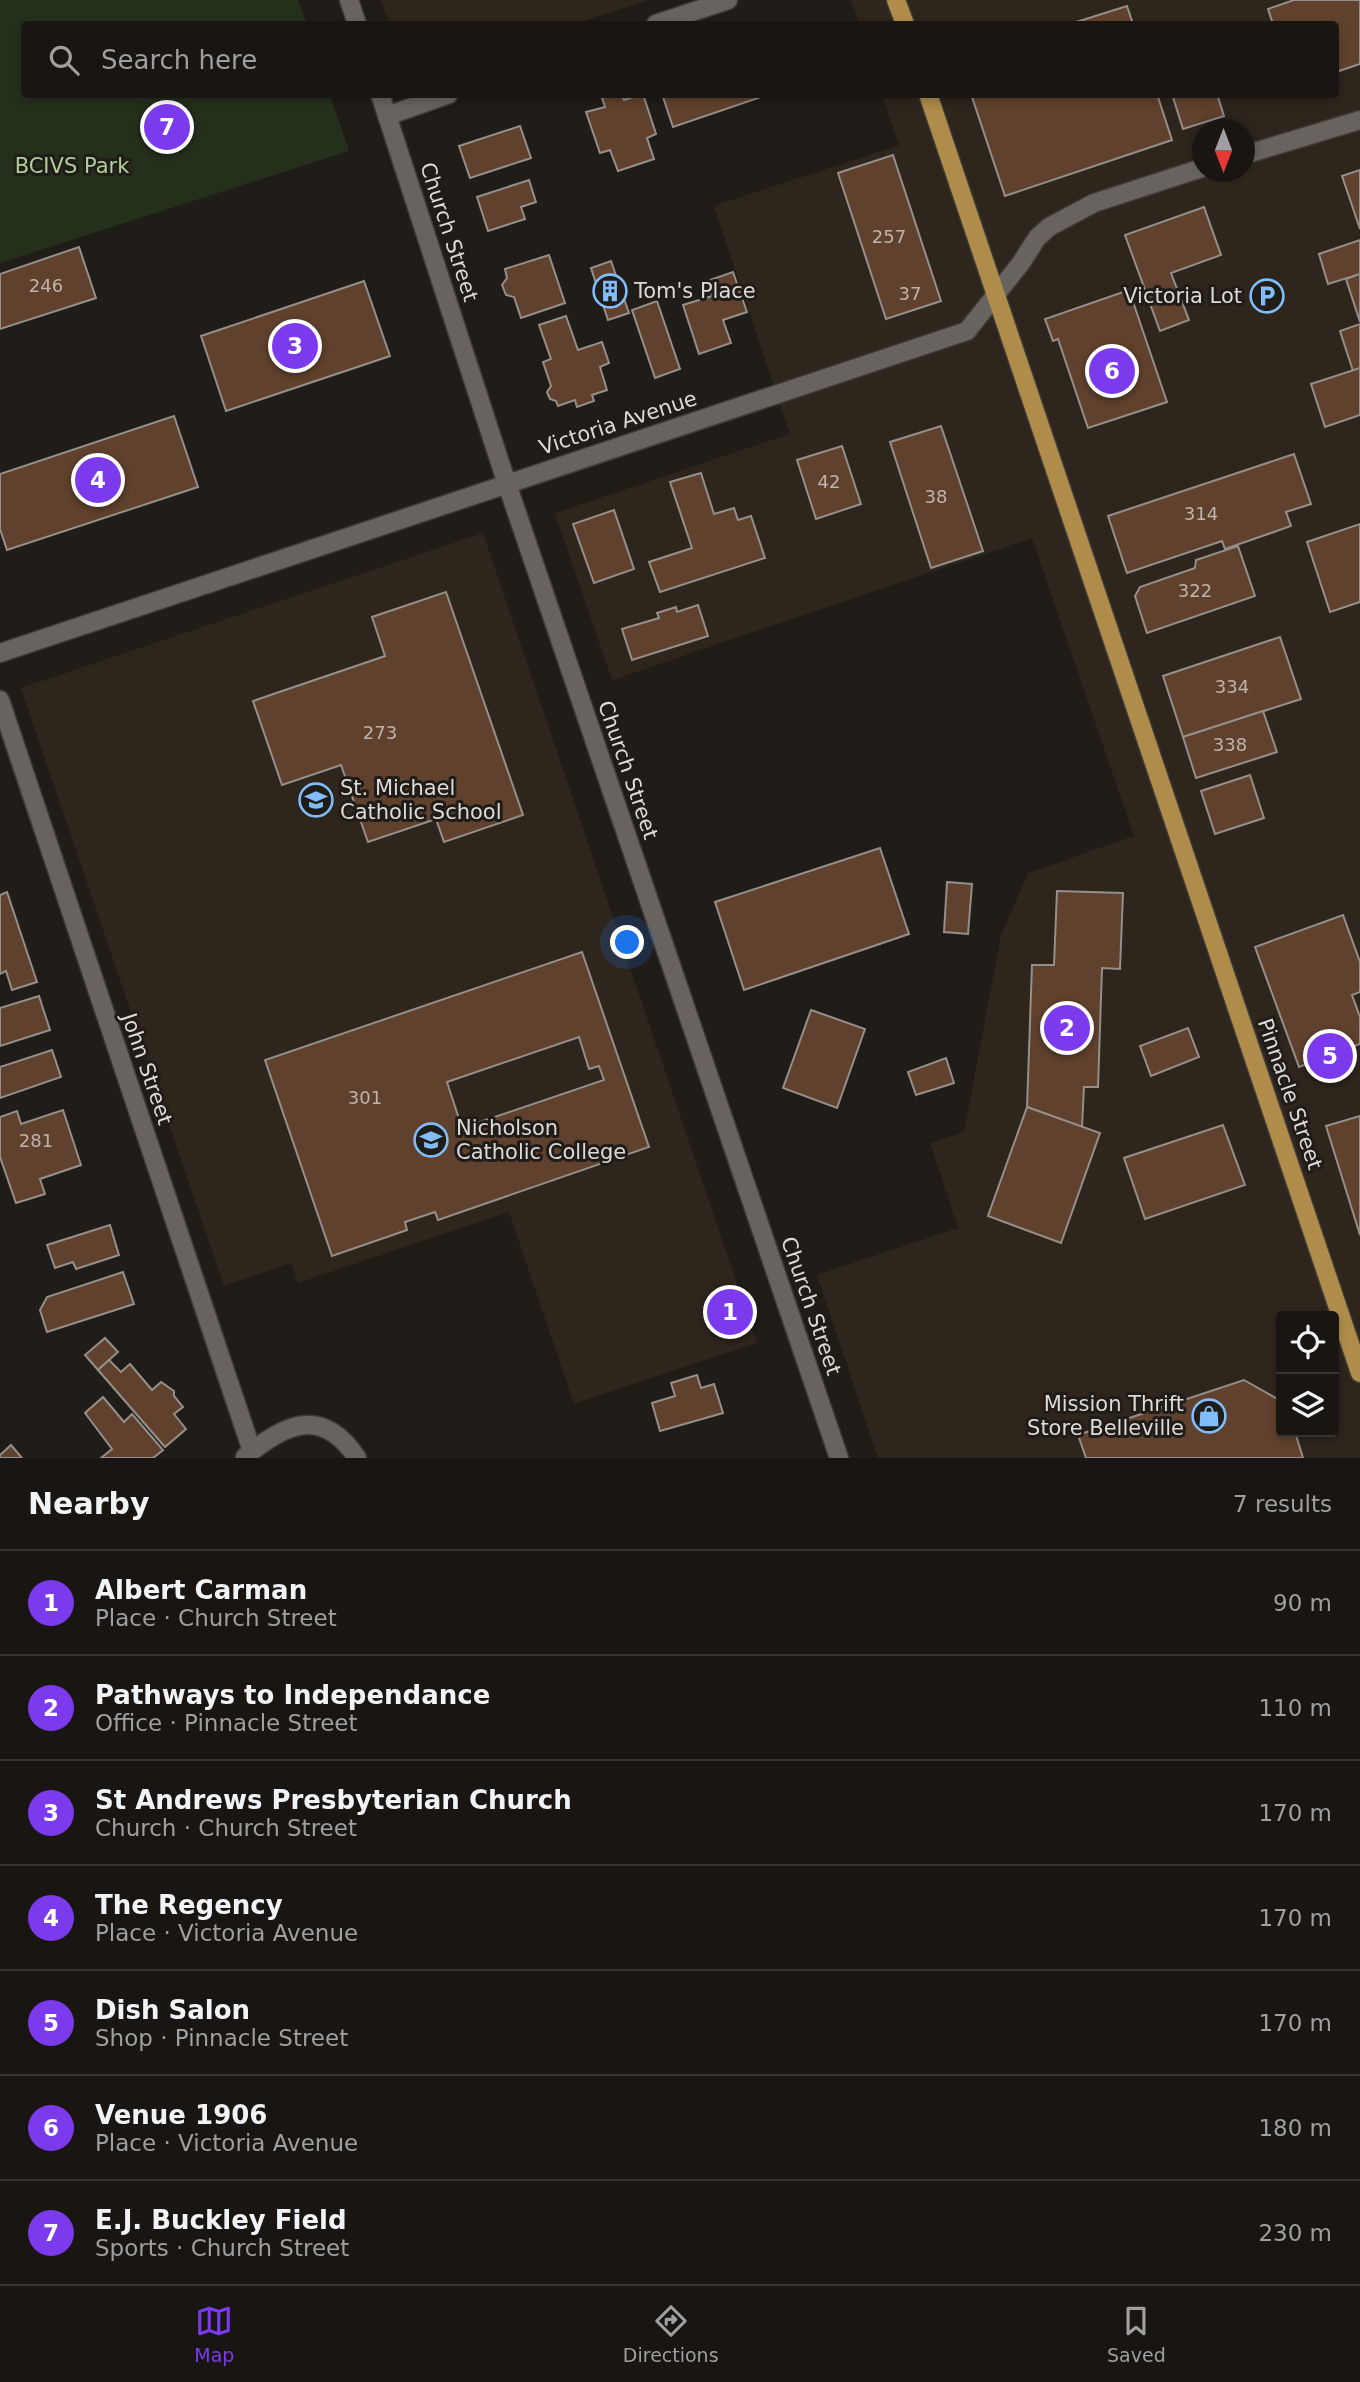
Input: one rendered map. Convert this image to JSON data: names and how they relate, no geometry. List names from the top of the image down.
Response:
{
  "streets": {
    "main road": ["Pinnacle Street"],
    "street": ["Church Street", "Victoria Avenue", "John Street"]
  },
  "crossings": [
    ["Church Street", "Victoria Avenue"],
    ["Victoria Avenue", "Pinnacle Street"]
  ],
  "parks": ["BCIVS Park"],
  "places": {
    "building": ["Tom's Place"],
    "parking": ["Victoria Lot"],
    "school or university": ["St. Michael Catholic School", "Nicholson Catholic College"],
    "shop": ["Mission Thrift Store Belleville"]
  },
  "house_numbers": [
    "257",
    "246",
    "37",
    "42",
    "38",
    "314",
    "322",
    "334",
    "273",
    "338",
    "301",
    "281"
  ],
  "north": "bottom",
  "page": {
    "search": "Search here",
    "pins": [
      "7",
      "3",
      "6",
      "4",
      "2",
      "5",
      "1"
    ],
    "heading": ["Nearby", "7 results"],
    "list": [
      {
        "mark": "1",
        "name": "Albert Carman",
        "note": "Place · Church Street",
        "value": "90 m"
      },
      {
        "mark": "2",
        "name": "Pathways to Independance",
        "note": "Office · Pinnacle Street",
        "value": "110 m"
      },
      {
        "mark": "3",
        "name": "St Andrews Presbyterian Church",
        "note": "Church · Church Street",
        "value": "170 m"
      },
      {
        "mark": "4",
        "name": "The Regency",
        "note": "Place · Victoria Avenue",
        "value": "170 m"
      },
      {
        "mark": "5",
        "name": "Dish Salon",
        "note": "Shop · Pinnacle Street",
        "value": "170 m"
      },
      {
        "mark": "6",
        "name": "Venue 1906",
        "note": "Place · Victoria Avenue",
        "value": "180 m"
      },
      {
        "mark": "7",
        "name": "E.J. Buckley Field",
        "note": "Sports · Church Street",
        "value": "230 m"
      }
    ],
    "nav": ["Map", "Directions", "Saved"]
  }
}
